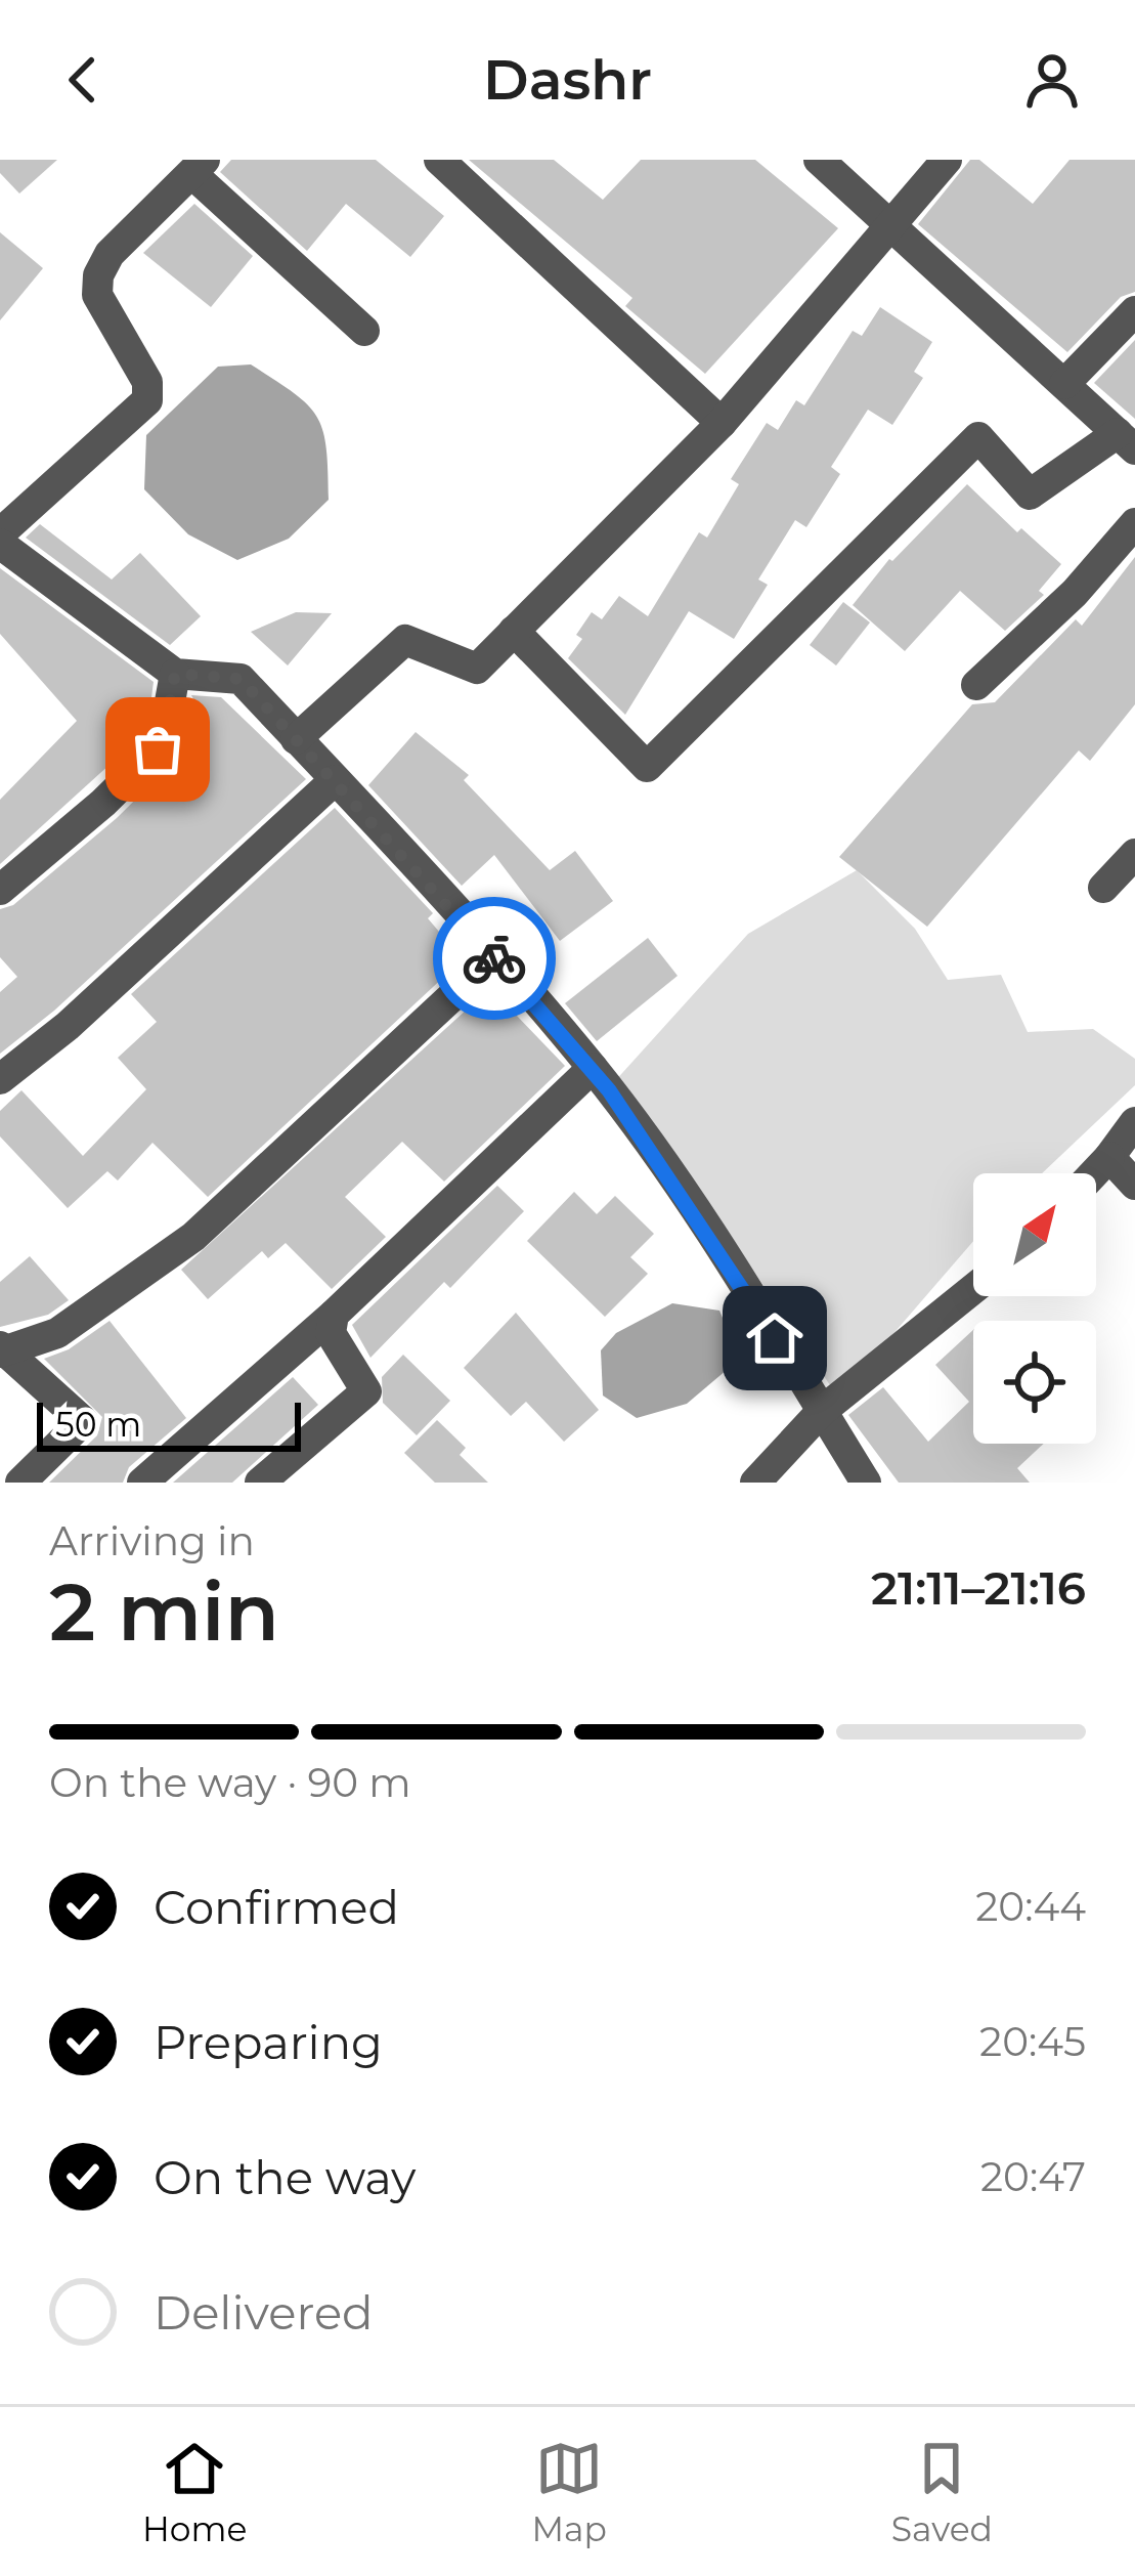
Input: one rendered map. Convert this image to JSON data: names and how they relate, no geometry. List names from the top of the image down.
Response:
{
  "scale_bar": "50 m",
  "north": "top right",
  "page": {
    "header": "Dashr",
    "scale": "50 m",
    "heading": ["2 min", "Arriving in", "21:11–21:16"],
    "bar": "On the way · 90 m",
    "list": [
      ["Confirmed", "20:44"],
      ["Preparing", "20:45"],
      ["On the way", "20:47"],
      "Delivered"
    ],
    "tabs": ["Home", "Map", "Saved"]
  }
}
